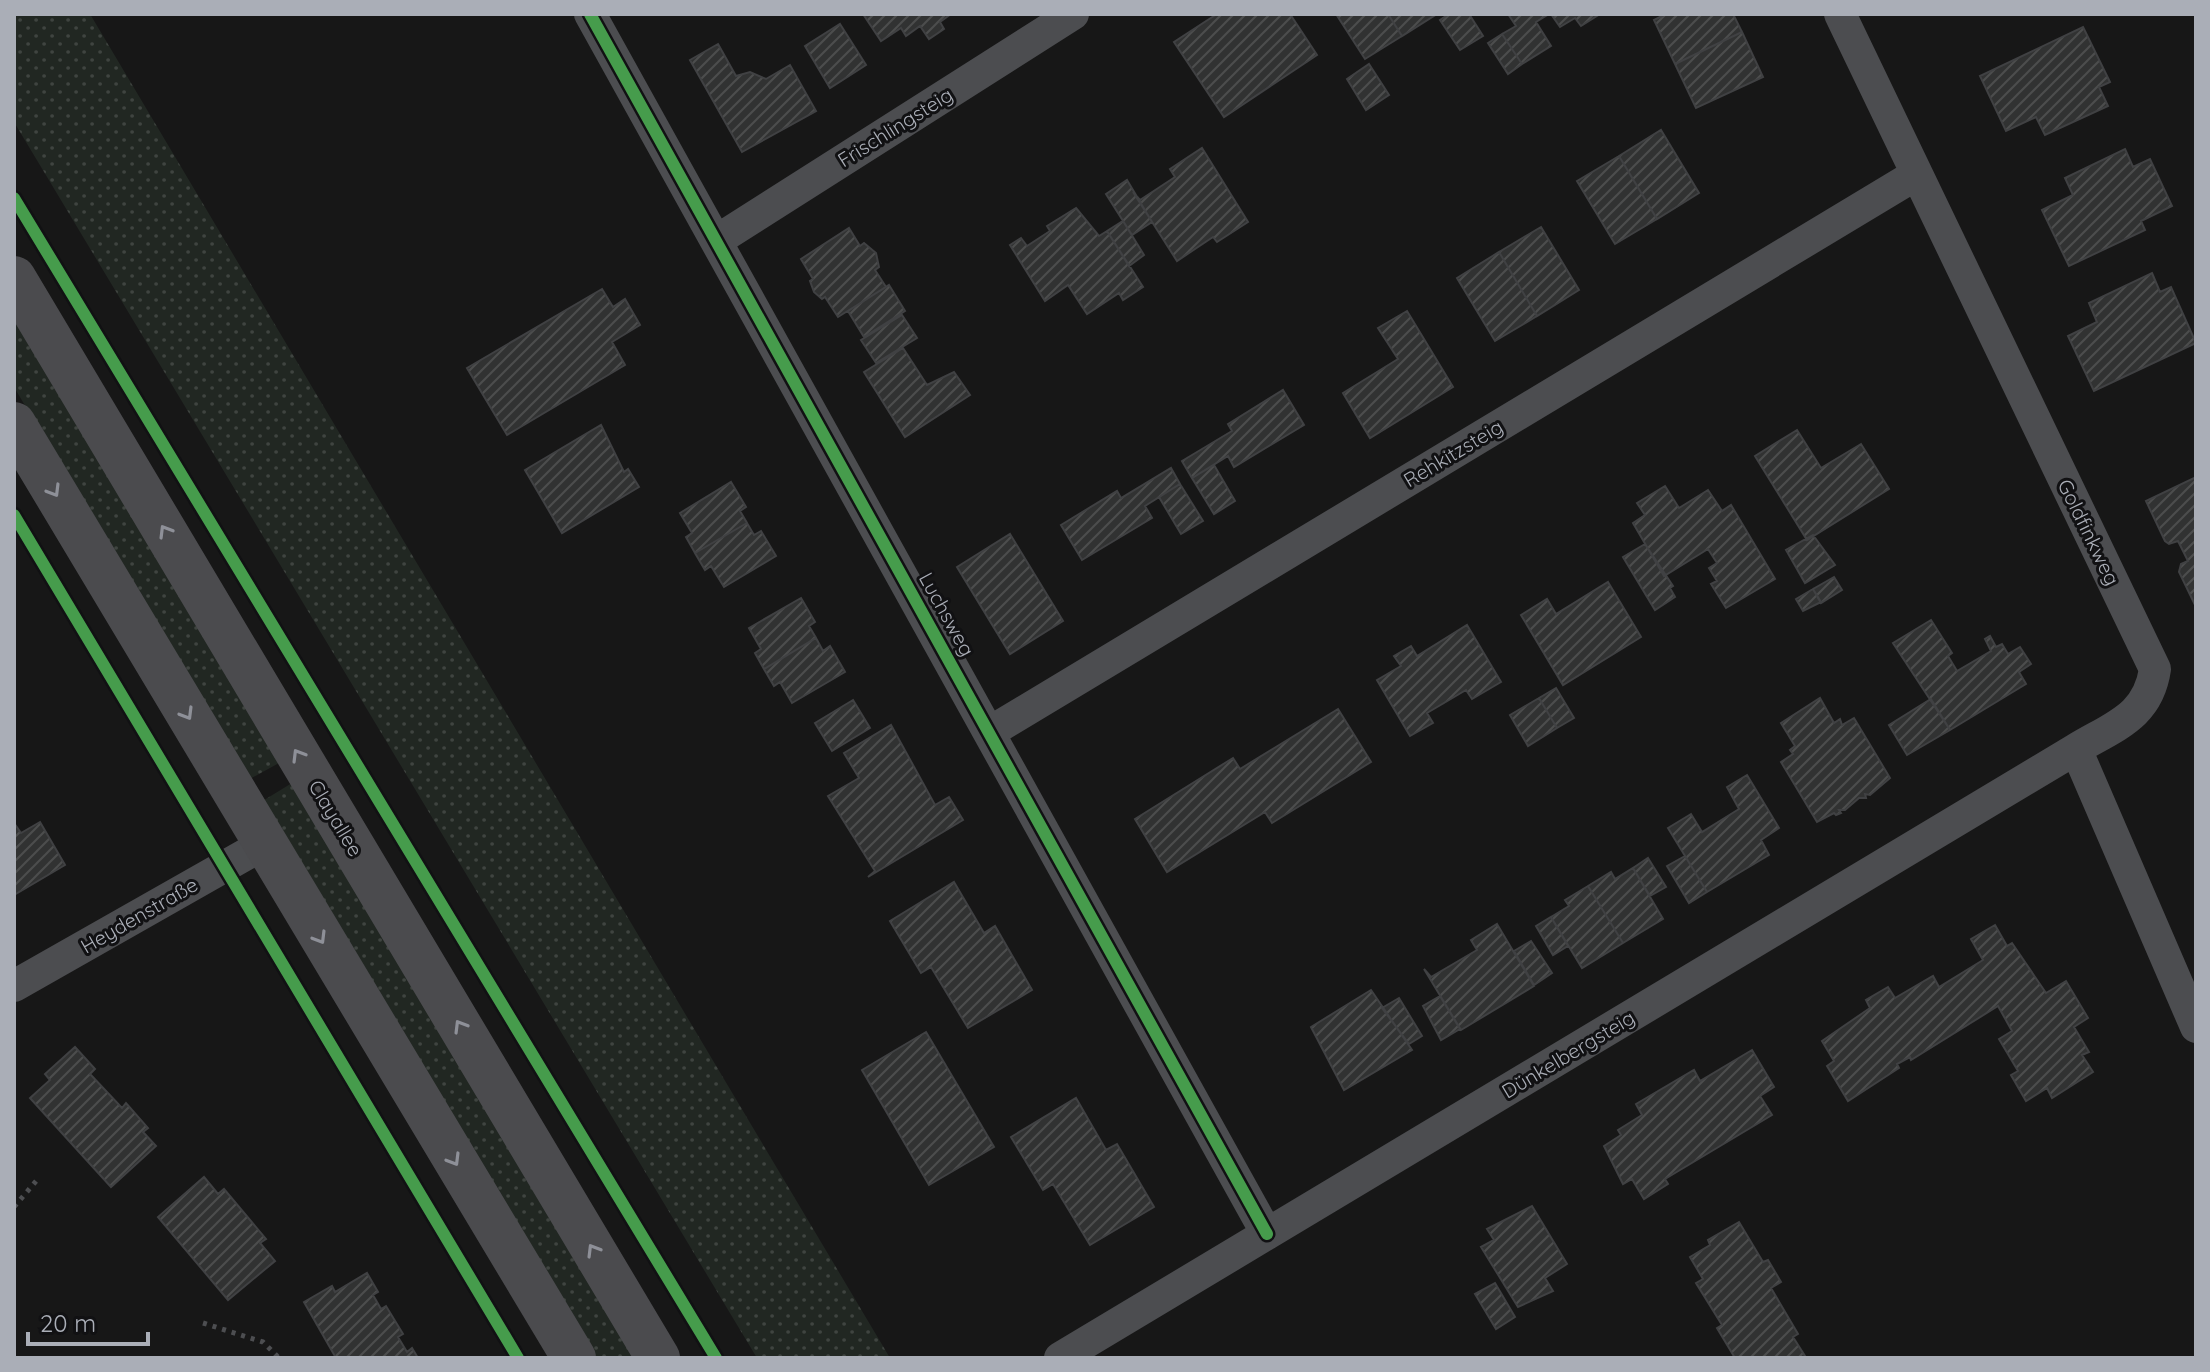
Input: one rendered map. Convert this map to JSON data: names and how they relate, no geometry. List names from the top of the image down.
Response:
{
  "streets": {
    "main road": ["Clayallee"],
    "street": [
      "Frischlingsteig",
      "Rehkitzsteig",
      "Goldfinkweg",
      "Luchsweg",
      "Heydenstraße",
      "Dünkelbergsteig"
    ]
  },
  "crossings": [
    ["Frischlingsteig", "Luchsweg"],
    ["Rehkitzsteig", "Goldfinkweg"],
    ["Rehkitzsteig", "Luchsweg"],
    ["Goldfinkweg", "Dünkelbergsteig"],
    ["Luchsweg", "Dünkelbergsteig"]
  ],
  "scale_bar": "20 m"
}
